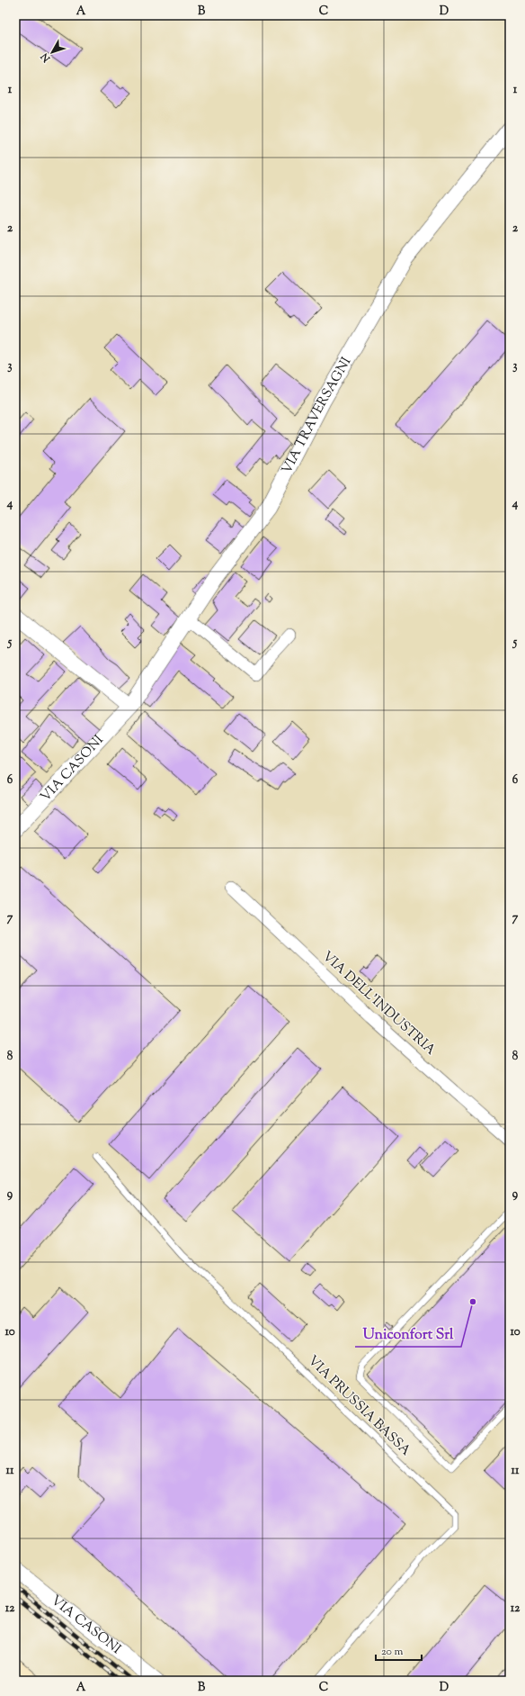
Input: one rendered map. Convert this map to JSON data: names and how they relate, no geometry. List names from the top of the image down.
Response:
{
  "streets": {
    "street": ["VIA TRAVERSAGNI", "VIA CASONI", "VIA DELL'INDUSTRIA"],
    "lane": ["VIA PRUSSIA BASSA"]
  },
  "crossings": [
    ["VIA TRAVERSAGNI", "VIA CASONI"]
  ],
  "places": ["Uniconfort Srl"],
  "scale_bar": "20 m",
  "north": "bottom left",
  "grid": {
    "columns": [
      "A",
      "B",
      "C",
      "D"
    ],
    "rows": [
      "1",
      "2",
      "3",
      "4",
      "5",
      "6",
      "7",
      "8",
      "9",
      "10",
      "11",
      "12"
    ]
  }
}
